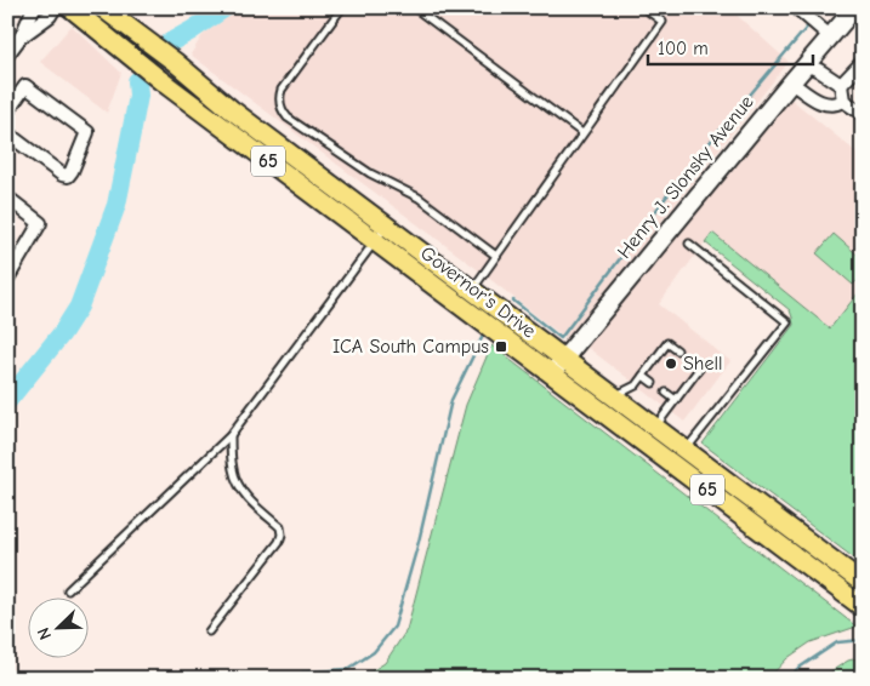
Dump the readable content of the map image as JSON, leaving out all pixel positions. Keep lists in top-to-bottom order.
{
  "streets": {
    "main road": ["65", "Governor's Drive"],
    "street": ["Henry J. Slonsky Avenue"]
  },
  "crossings": [
    ["Henry J. Slonsky Avenue", "Governor's Drive"]
  ],
  "places": {
    "transit": ["ICA South Campus"],
    "other": ["Shell"]
  },
  "scale_bar": "100 m",
  "north": "bottom left"
}
